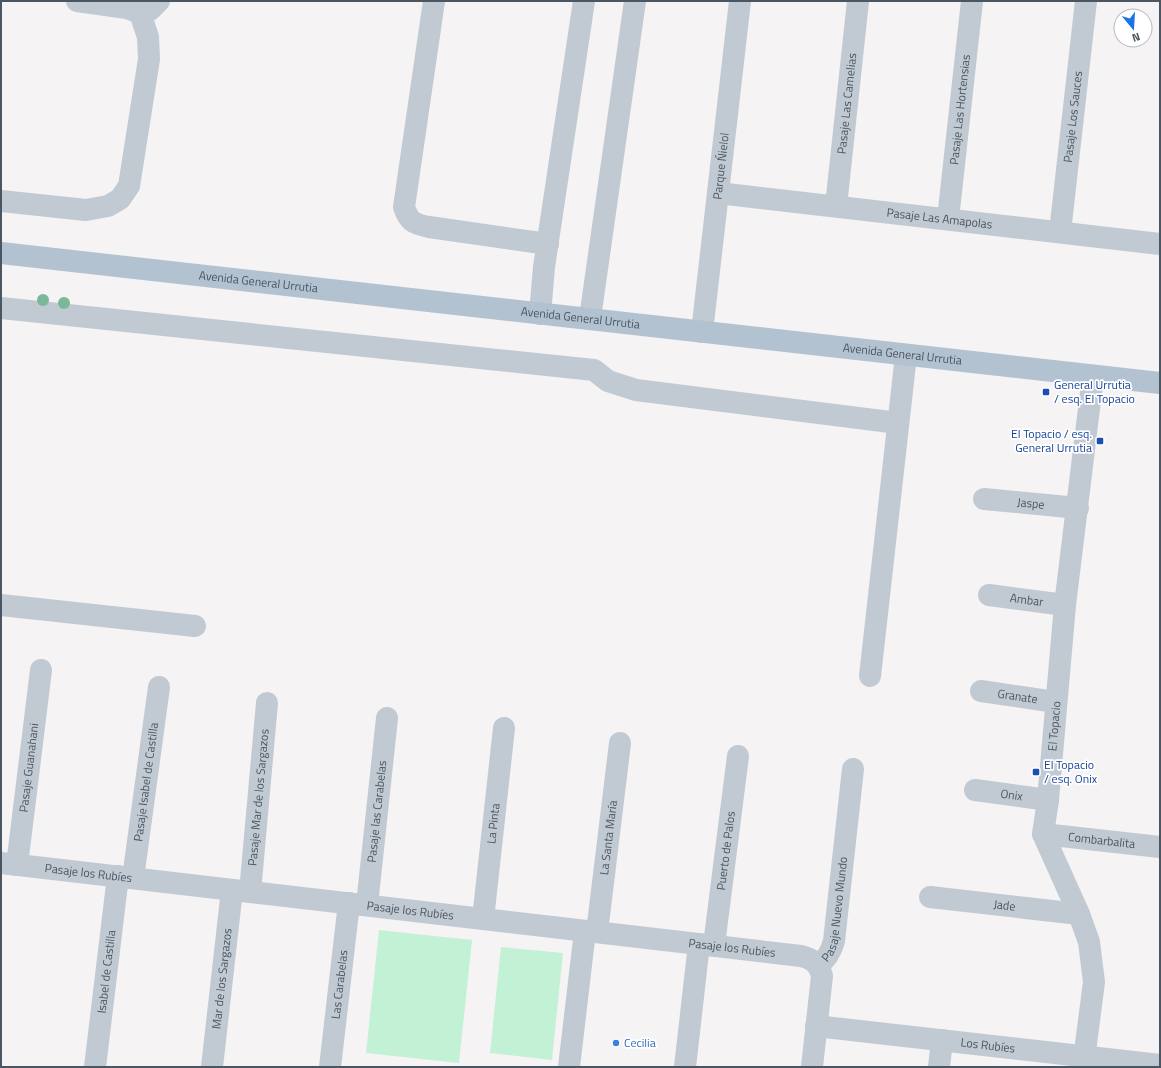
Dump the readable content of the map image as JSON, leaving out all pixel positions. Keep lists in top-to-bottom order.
{
  "streets": {
    "main road": ["Avenida General Urrutia"],
    "street": [
      "Pasaje Las Camelias",
      "Pasaje Las Hortensias",
      "Pasaje Los Sauces",
      "Parque Ńielol",
      "Pasaje Las Amapolas",
      "Jaspe",
      "Ambar",
      "Granate",
      "El Topacio",
      "Pasaje Guanahani",
      "Pasaje Isabel de Castilla",
      "Onix",
      "Pasaje Mar de los Sargazos",
      "Pasaje las Carabelas",
      "La Pinta",
      "La Santa María",
      "Combarbalita",
      "Puerto de Palos",
      "Pasaje los Rubíes",
      "Jade",
      "Pasaje Nuevo Mundo",
      "Isabel de Castilla",
      "Mar de los Sargazos",
      "Las Carabelas",
      "Los Rubíes"
    ]
  },
  "crossings": [
    ["Pasaje Las Camelias", "Pasaje Las Amapolas"],
    ["Pasaje Las Hortensias", "Pasaje Las Amapolas"],
    ["Pasaje Los Sauces", "Pasaje Las Amapolas"],
    ["Parque Ńielol", "Pasaje Las Amapolas"],
    ["Parque Ńielol", "Avenida General Urrutia"],
    ["Avenida General Urrutia", "El Topacio"],
    ["Jaspe", "El Topacio"],
    ["Ambar", "El Topacio"],
    ["Granate", "El Topacio"],
    ["El Topacio", "Onix"],
    ["El Topacio", "Combarbalita"],
    ["Pasaje Guanahani", "Pasaje los Rubíes"],
    ["Pasaje Isabel de Castilla", "Pasaje los Rubíes"],
    ["Pasaje Isabel de Castilla", "Isabel de Castilla"],
    ["Pasaje Mar de los Sargazos", "Pasaje los Rubíes"],
    ["Pasaje Mar de los Sargazos", "Mar de los Sargazos"],
    ["Pasaje las Carabelas", "Pasaje los Rubíes"],
    ["Pasaje las Carabelas", "Las Carabelas"],
    ["La Pinta", "Pasaje los Rubíes"],
    ["La Santa María", "Pasaje los Rubíes"],
    ["Puerto de Palos", "Pasaje los Rubíes"],
    ["Pasaje los Rubíes", "Pasaje Nuevo Mundo"],
    ["Pasaje los Rubíes", "Isabel de Castilla"],
    ["Pasaje los Rubíes", "Mar de los Sargazos"],
    ["Pasaje los Rubíes", "Las Carabelas"],
    ["Pasaje Nuevo Mundo", "Los Rubíes"]
  ],
  "places": {
    "transit": ["General Urrutia / esq. El Topacio", "El Topacio / esq. General Urrutia", "El Topacio / esq. Onix"],
    "other": ["Cecilia"]
  },
  "north": "bottom"
}
